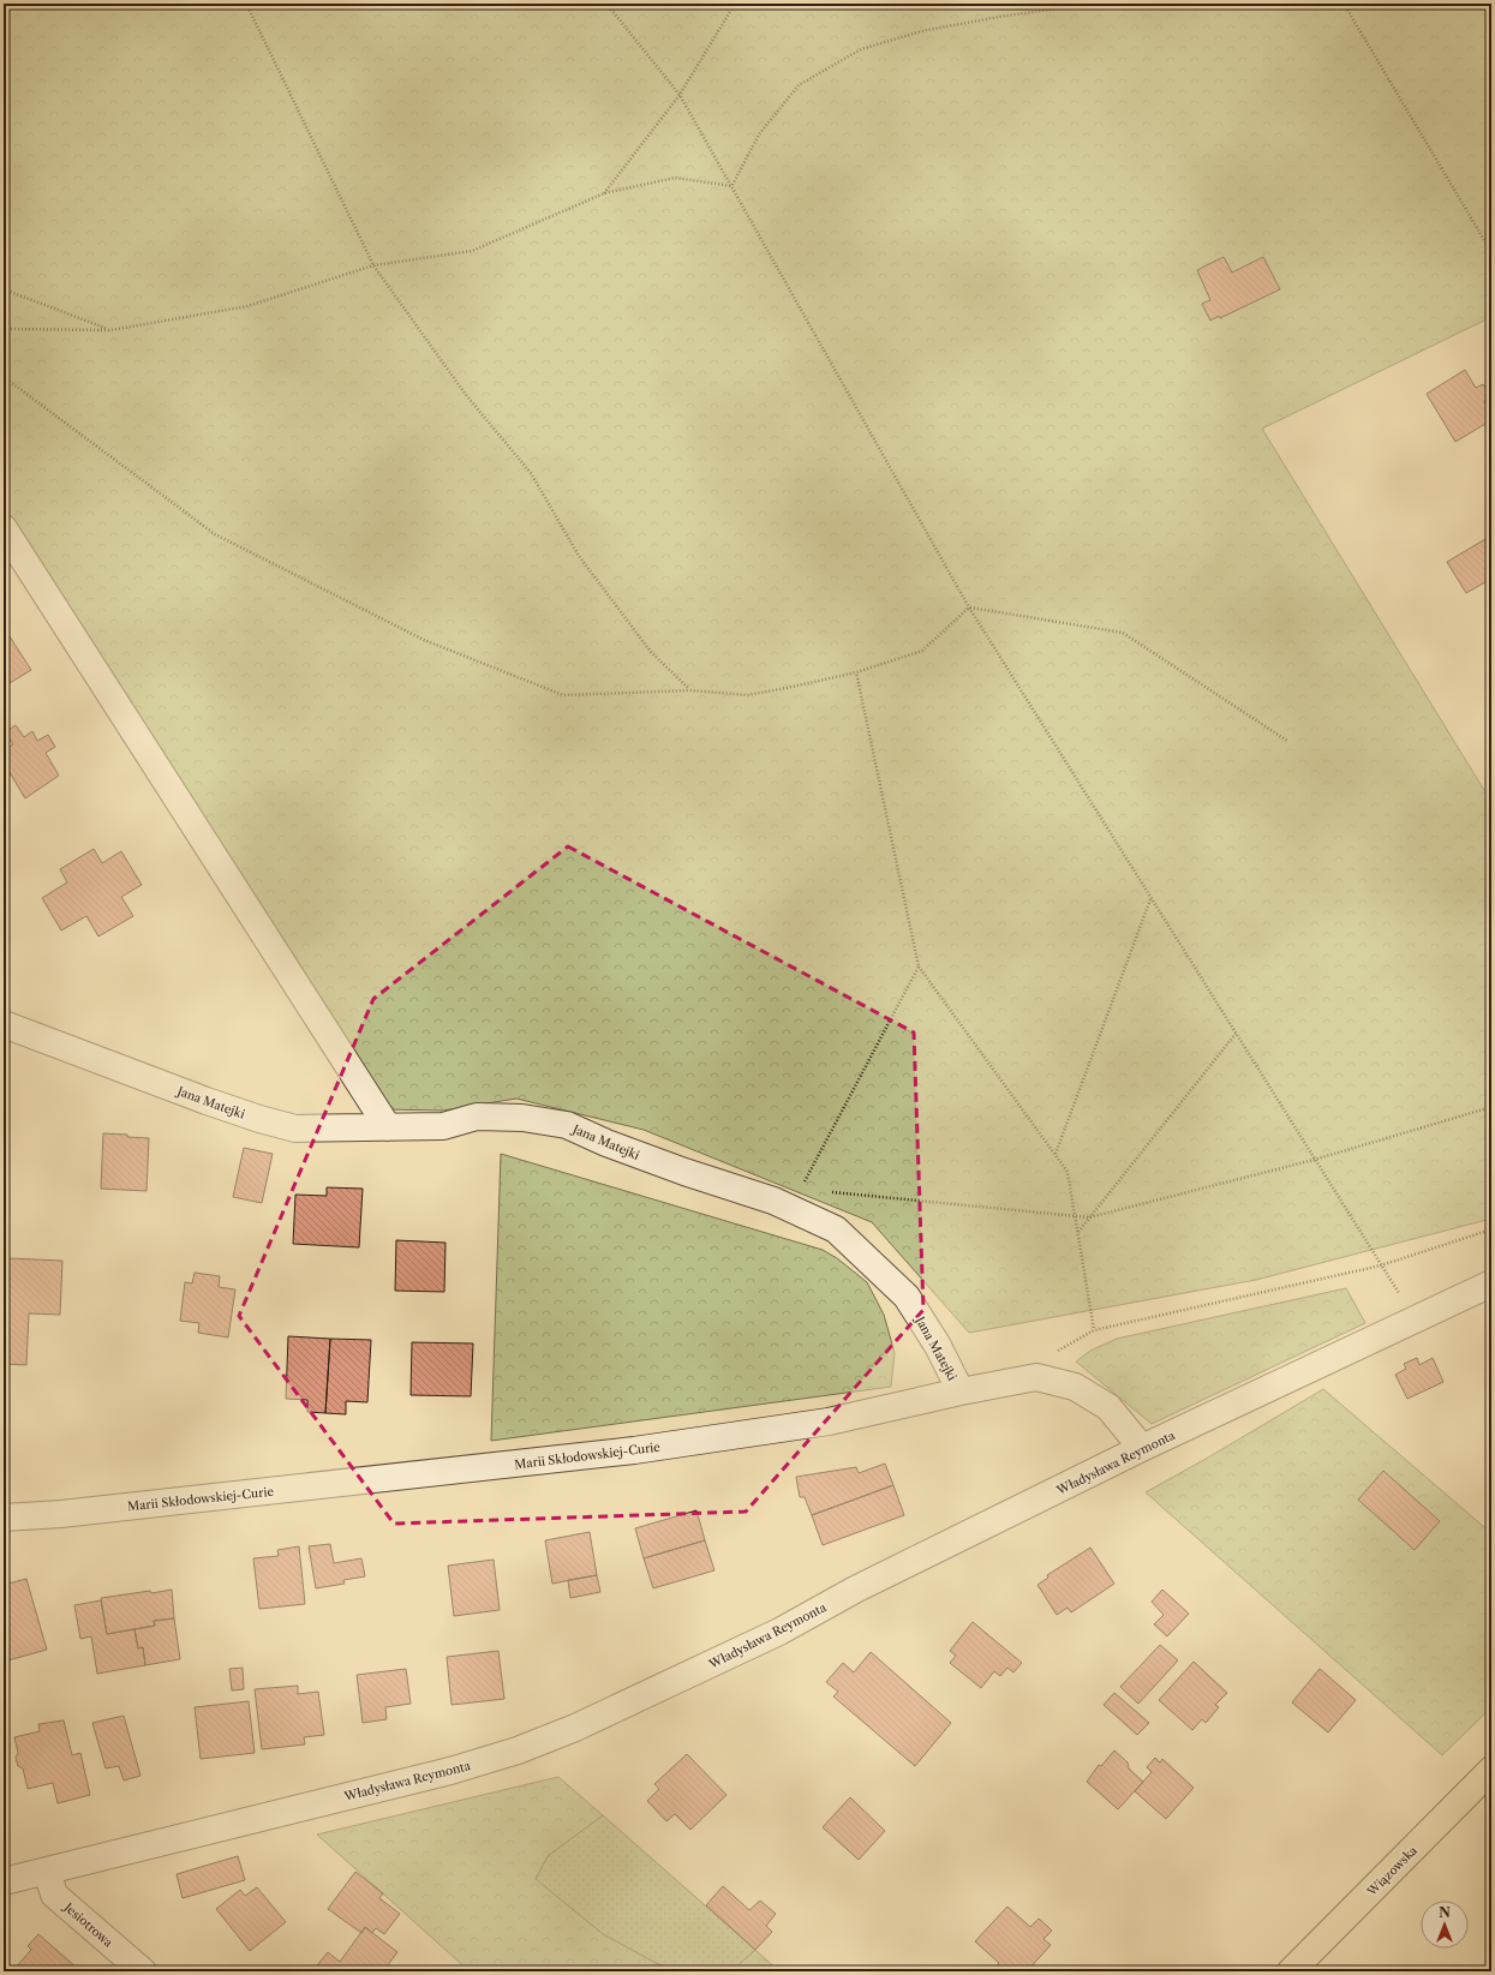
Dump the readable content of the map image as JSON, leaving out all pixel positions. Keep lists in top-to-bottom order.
{
  "streets": {
    "main road": ["Wiązowska"],
    "street": [
      "Jana Matejki",
      "Marii Skłodowskiej-Curie",
      "Władysława Reymonta",
      "Jesiotrowa"
    ]
  },
  "crossings": [
    ["Jana Matejki", "Marii Skłodowskiej-Curie"],
    ["Marii Skłodowskiej-Curie", "Władysława Reymonta"],
    ["Władysława Reymonta", "Jesiotrowa"]
  ],
  "north": "top"
}
